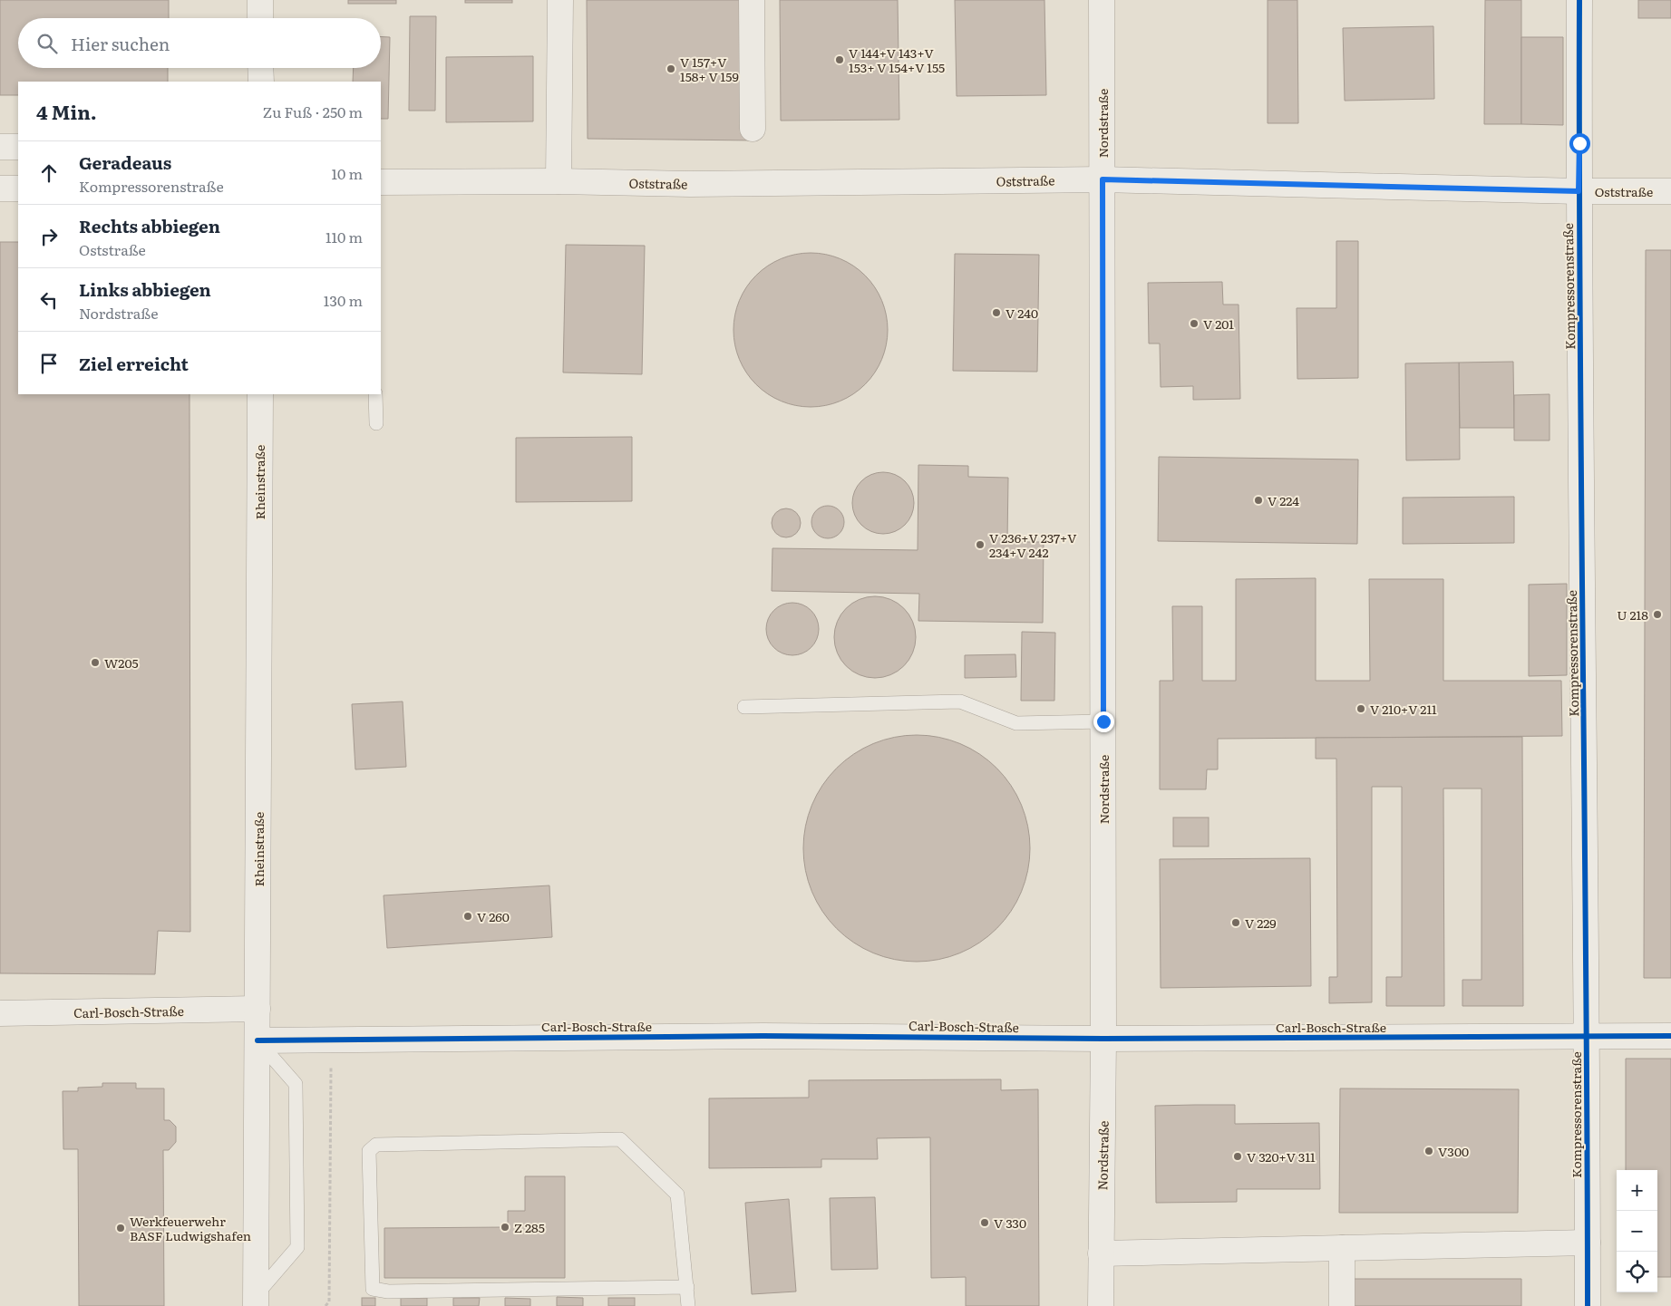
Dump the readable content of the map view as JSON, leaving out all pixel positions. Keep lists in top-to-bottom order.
{
  "streets": {
    "street": [
      "Nordstraße",
      "Oststraße",
      "Kompressorenstraße",
      "Rheinstraße",
      "Carl-Bosch-Straße"
    ]
  },
  "crossings": [
    ["Nordstraße", "Oststraße"],
    ["Nordstraße", "Carl-Bosch-Straße"],
    ["Oststraße", "Kompressorenstraße"],
    ["Kompressorenstraße", "Carl-Bosch-Straße"],
    ["Rheinstraße", "Carl-Bosch-Straße"]
  ],
  "places": [
    "V 144+V 143+V 153+ V 154+V 155",
    "V 157+V 158+ V 159",
    "V 240",
    "V 201",
    "V 224",
    "V 236+V 237+V 234+V 242",
    "U 218",
    "W205",
    "V 210+V 211",
    "V 260",
    "V 229",
    "V300",
    "V 320+V 311",
    "V 330",
    "Z 285",
    "Werkfeuerwehr BASF Ludwigshafen"
  ],
  "page": {
    "search": "Hier suchen",
    "heading": ["4 Min.", "Zu Fuß · 250 m"],
    "list": [
      ["Geradeaus", "Kompressorenstraße", "10 m"],
      ["Rechts abbiegen", "Oststraße", "110 m"],
      ["Links abbiegen", "Nordstraße", "130 m"],
      "Ziel erreicht"
    ],
    "map_buttons": ["+", "−"]
  }
}
